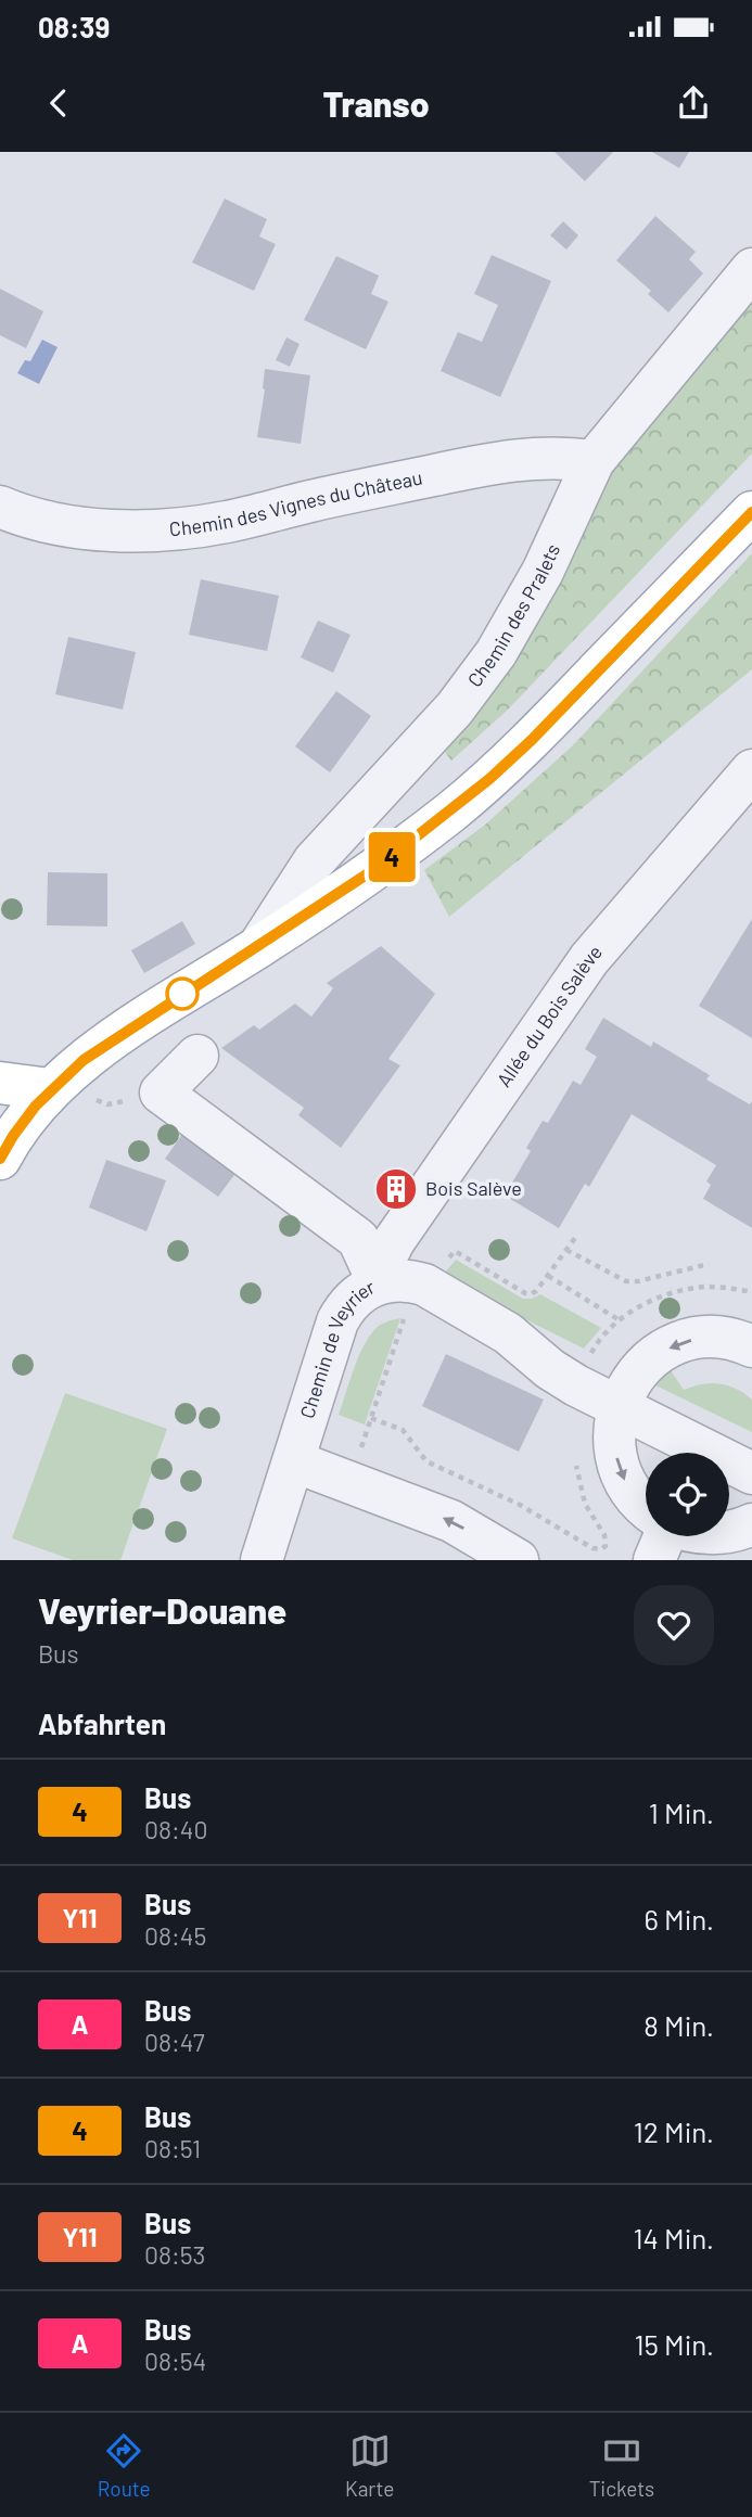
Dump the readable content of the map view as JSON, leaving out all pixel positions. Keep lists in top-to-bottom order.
{
  "streets": {
    "street": [
      "Chemin des Vignes du Château",
      "Chemin des Pralets",
      "Allée du Bois Salève",
      "Chemin de Veyrier"
    ]
  },
  "crossings": [
    ["Chemin des Vignes du Château", "Chemin des Pralets"],
    ["Allée du Bois Salève", "Chemin de Veyrier"]
  ],
  "places": {
    "building": ["Bois Salève"]
  },
  "lines": ["bus line 4"],
  "page": {
    "status": "08:39",
    "header": "Transo",
    "on_map": "4",
    "heading": [
      ["Veyrier-Douane", "Bus"],
      "Abfahrten"
    ],
    "list": [
      {
        "mark": "4",
        "name": "Bus",
        "note": "08:40",
        "value": "1 Min."
      },
      {
        "mark": "Y11",
        "name": "Bus",
        "note": "08:45",
        "value": "6 Min."
      },
      {
        "mark": "A",
        "name": "Bus",
        "note": "08:47",
        "value": "8 Min."
      },
      {
        "mark": "4",
        "name": "Bus",
        "note": "08:51",
        "value": "12 Min."
      },
      {
        "mark": "Y11",
        "name": "Bus",
        "note": "08:53",
        "value": "14 Min."
      },
      {
        "mark": "A",
        "name": "Bus",
        "note": "08:54",
        "value": "15 Min."
      }
    ],
    "tabs": ["Route", "Karte", "Tickets"]
  }
}
